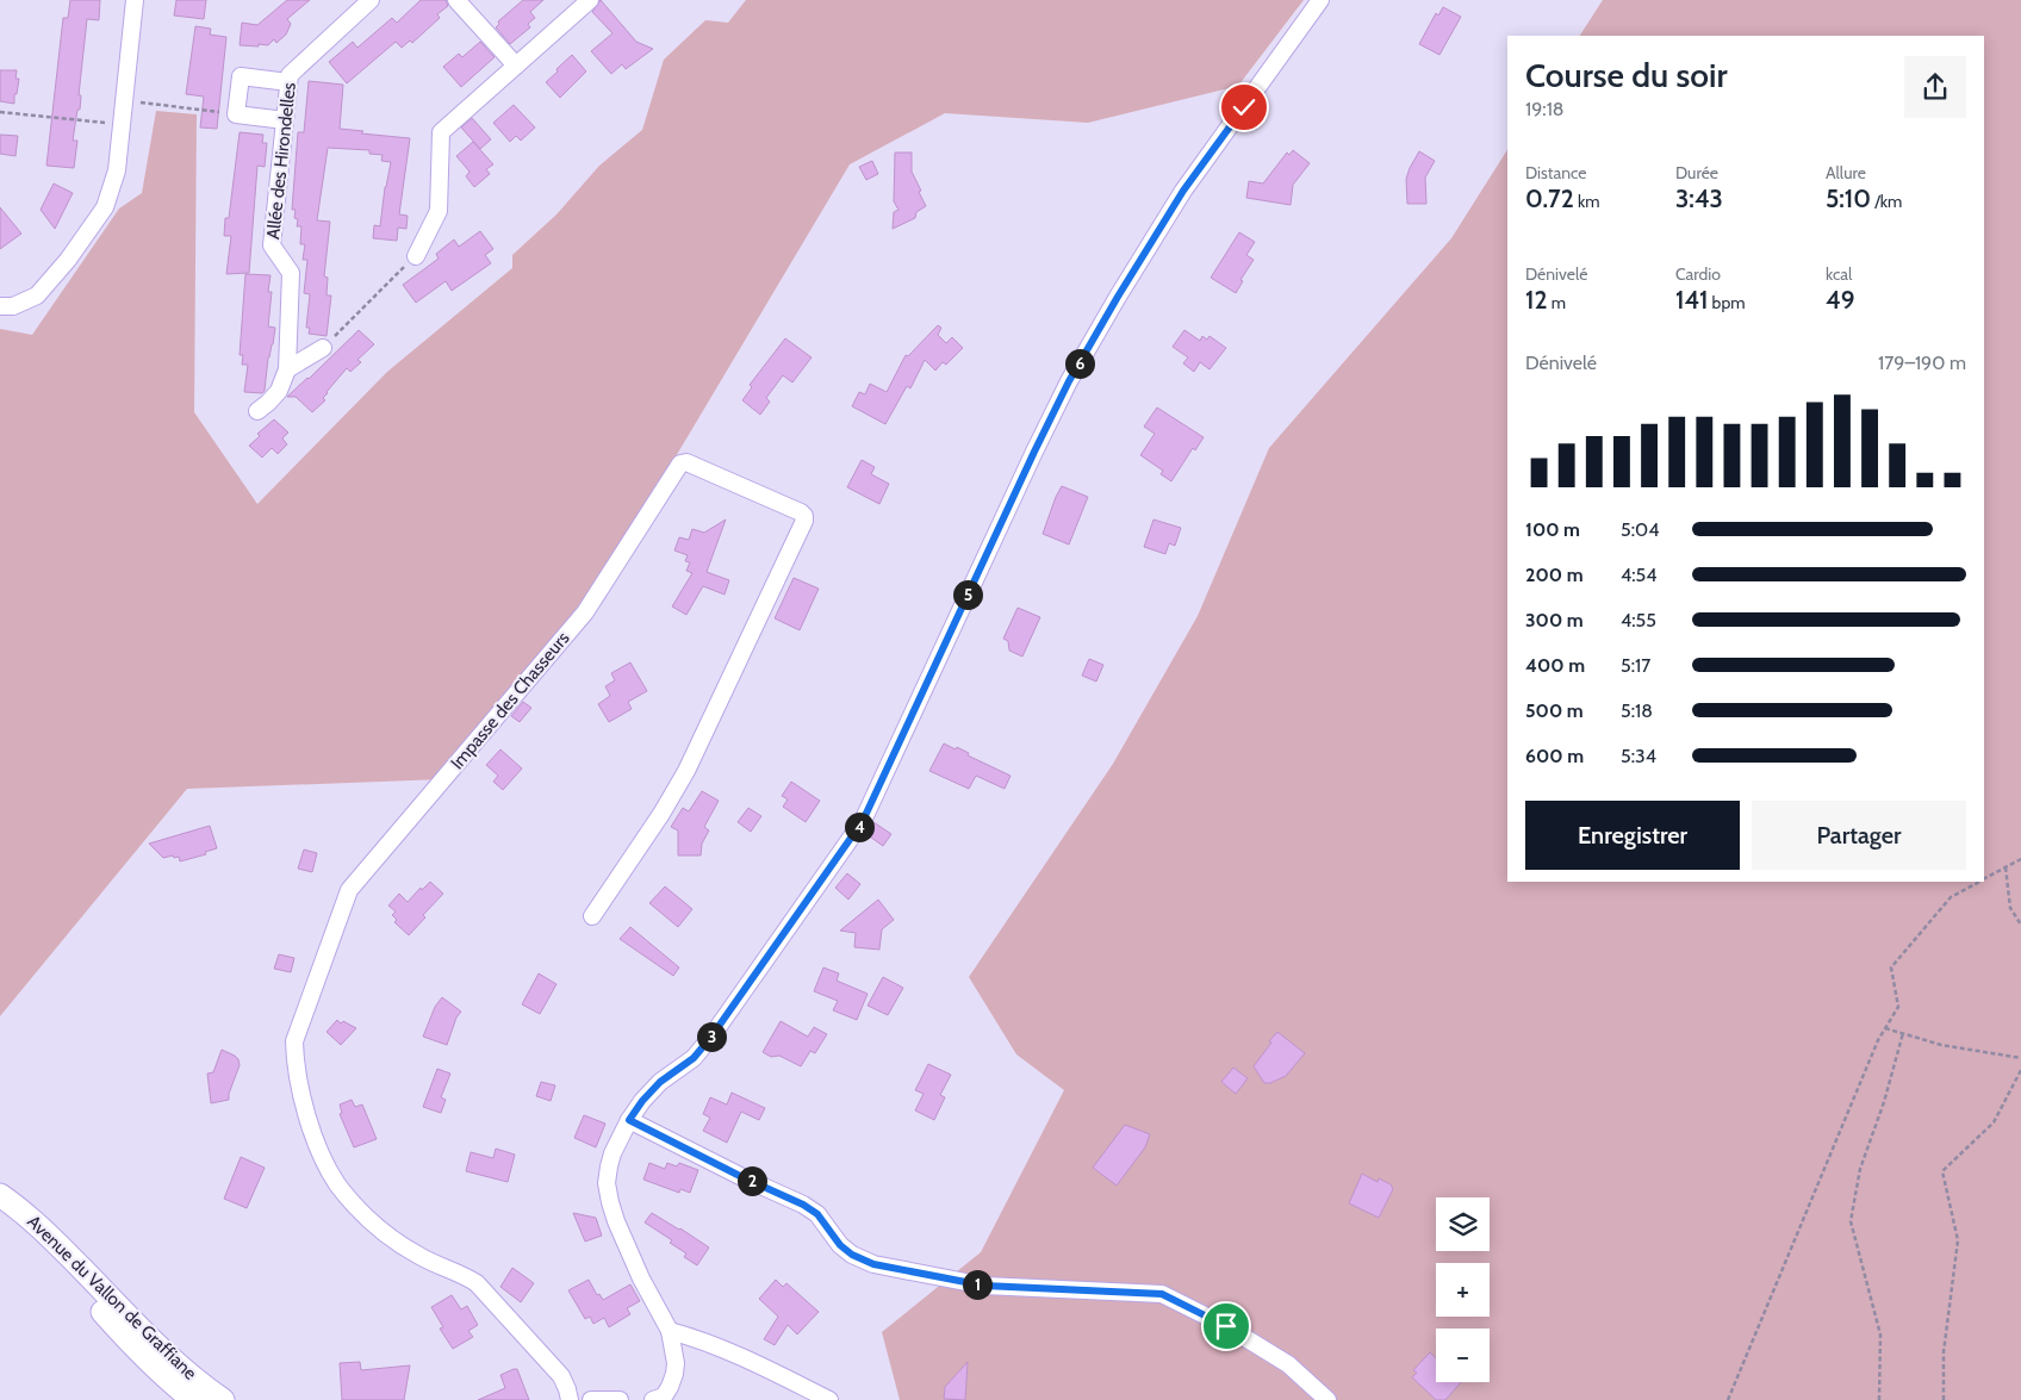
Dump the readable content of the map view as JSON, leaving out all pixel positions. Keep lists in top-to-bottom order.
{
  "streets": {
    "street": ["Allée des Hirondelles", "Impasse des Chasseurs", "Avenue du Vallon de Graffiane"]
  },
  "page": {
    "heading": ["Course du soir", "19:18"],
    "stats": [
      ["Distance", "0.72 km"],
      ["Durée", "3:43"],
      ["Allure", "5:10 /km"],
      ["Dénivelé", "12 m"],
      ["Cardio", "141 bpm"],
      ["kcal", "49"]
    ],
    "chart": ["Dénivelé", "179–190 m"],
    "pins": [
      "6",
      "5",
      "4",
      "3",
      "2",
      "1"
    ],
    "list": [
      {
        "name": "100 m",
        "note": "5:04"
      },
      {
        "name": "200 m",
        "note": "4:54"
      },
      {
        "name": "300 m",
        "note": "4:55"
      },
      {
        "name": "400 m",
        "note": "5:17"
      },
      {
        "name": "500 m",
        "note": "5:18"
      },
      {
        "name": "600 m",
        "note": "5:34"
      }
    ],
    "buttons": ["Enregistrer", "Partager"],
    "map_buttons": ["+", "−"]
  }
}
